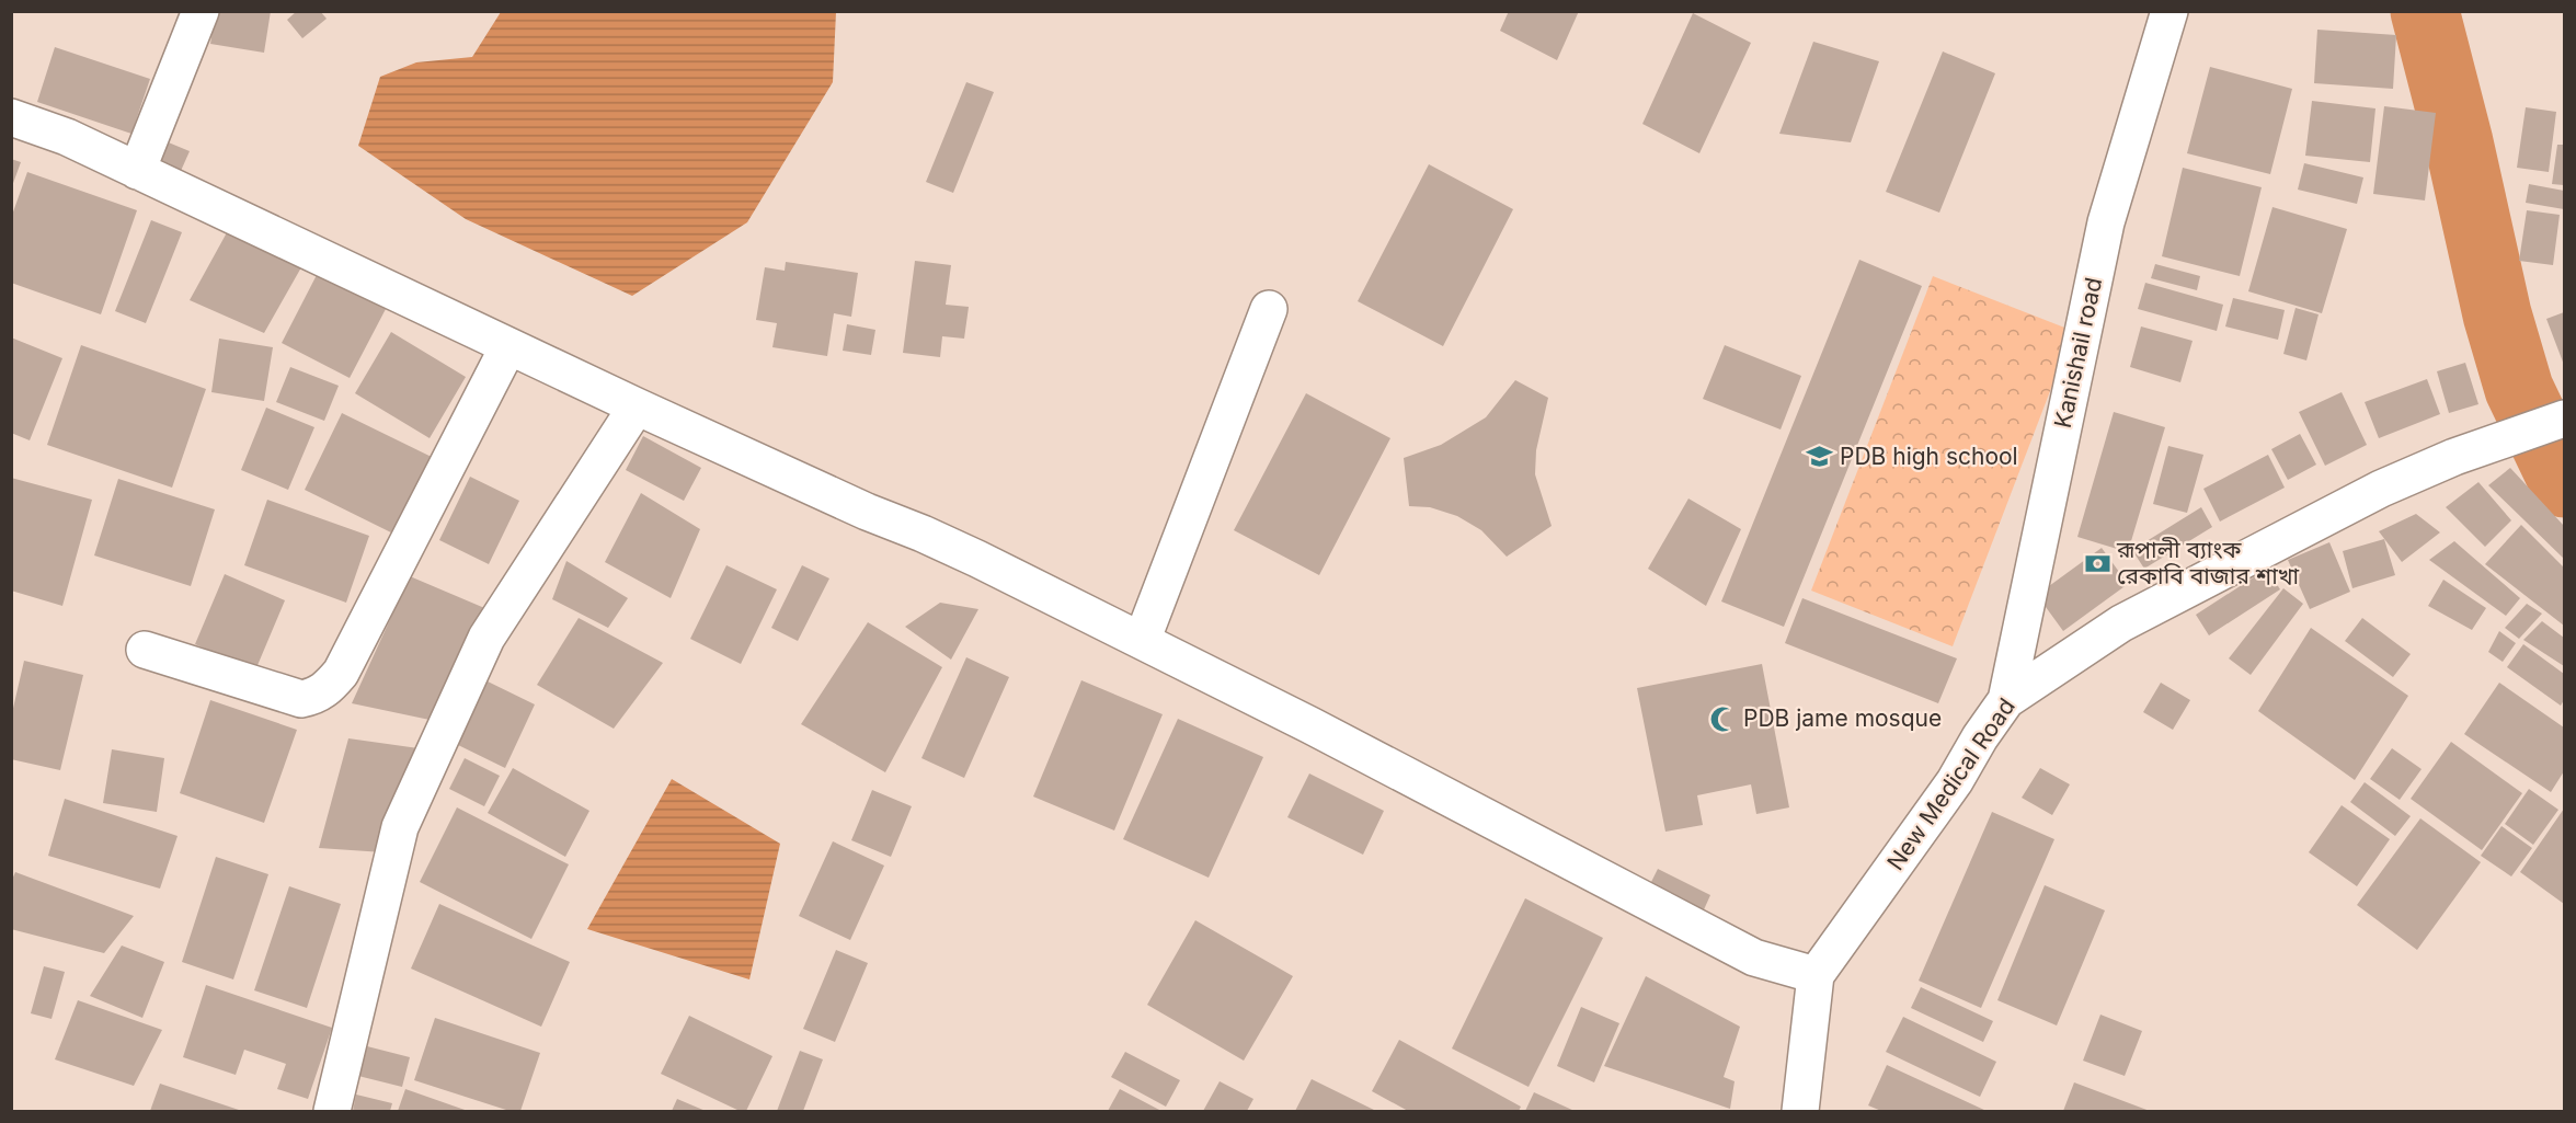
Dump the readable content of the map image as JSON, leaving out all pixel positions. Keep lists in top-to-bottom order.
{
  "streets": {
    "street": ["Kanishail road", "New Medical Road"]
  },
  "crossings": [
    ["Kanishail road", "New Medical Road"]
  ],
  "places": {
    "school or university": ["PDB high school"],
    "bank": ["রূপালী ব্যাংক রেকাবি বাজার শাখা"],
    "mosque": ["PDB jame mosque"]
  }
}
